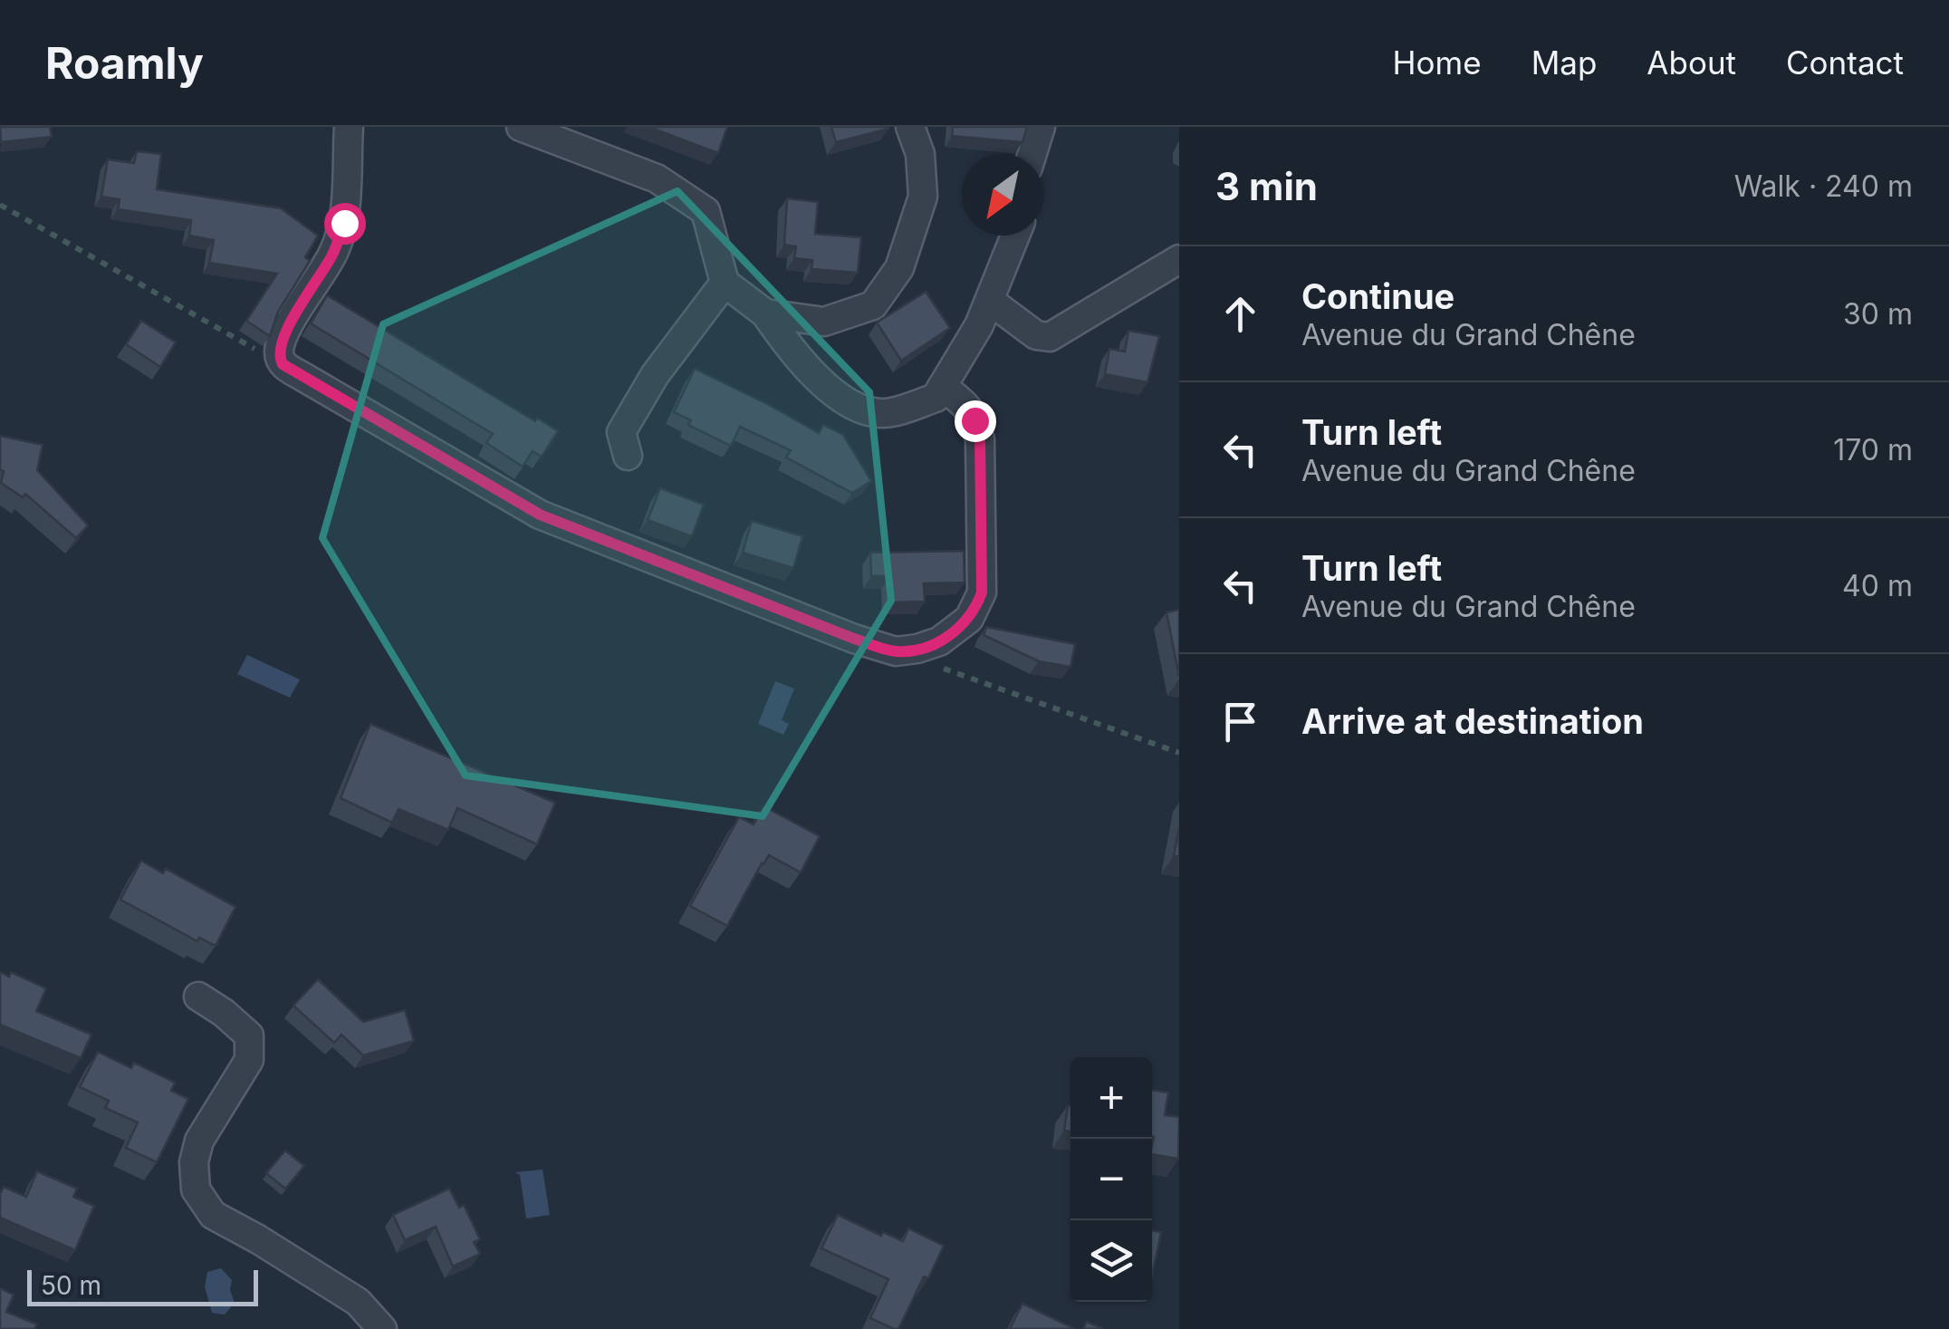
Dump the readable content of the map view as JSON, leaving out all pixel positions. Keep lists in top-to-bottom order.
{
  "scale_bar": "50 m",
  "north": "bottom left",
  "page": {
    "header": "Roamly",
    "nav": [
      "Home",
      "Map",
      "About",
      "Contact"
    ],
    "heading": ["3 min", "Walk · 240 m"],
    "list": [
      ["Continue", "Avenue du Grand Chêne", "30 m"],
      ["Turn left", "Avenue du Grand Chêne", "170 m"],
      ["Turn left", "Avenue du Grand Chêne", "40 m"],
      "Arrive at destination"
    ],
    "map_buttons": ["+", "−"],
    "scale": "50 m"
  }
}
